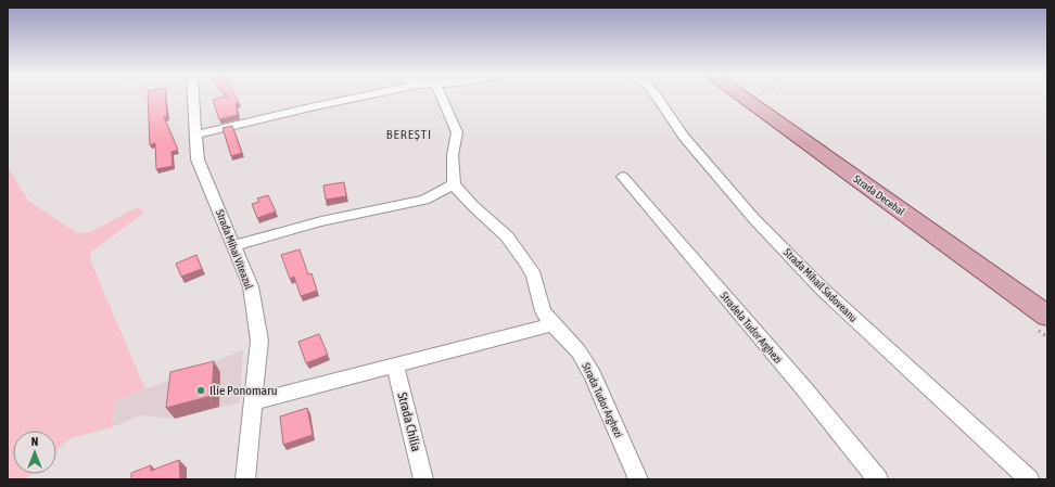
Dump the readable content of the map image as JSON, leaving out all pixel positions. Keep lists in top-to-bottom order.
{
  "streets": {
    "main road": ["Strada Decebal"],
    "street": [
      "Strada Mihai Viteazul",
      "Strada Mihail Sadoveanu",
      "Stradela Tudor Arghezi",
      "Strada Tudor Arghezi",
      "Strada Chilia"
    ]
  },
  "districts": ["BEREȘTI"],
  "places": ["Ilie Ponomaru"],
  "north": "top"
}
